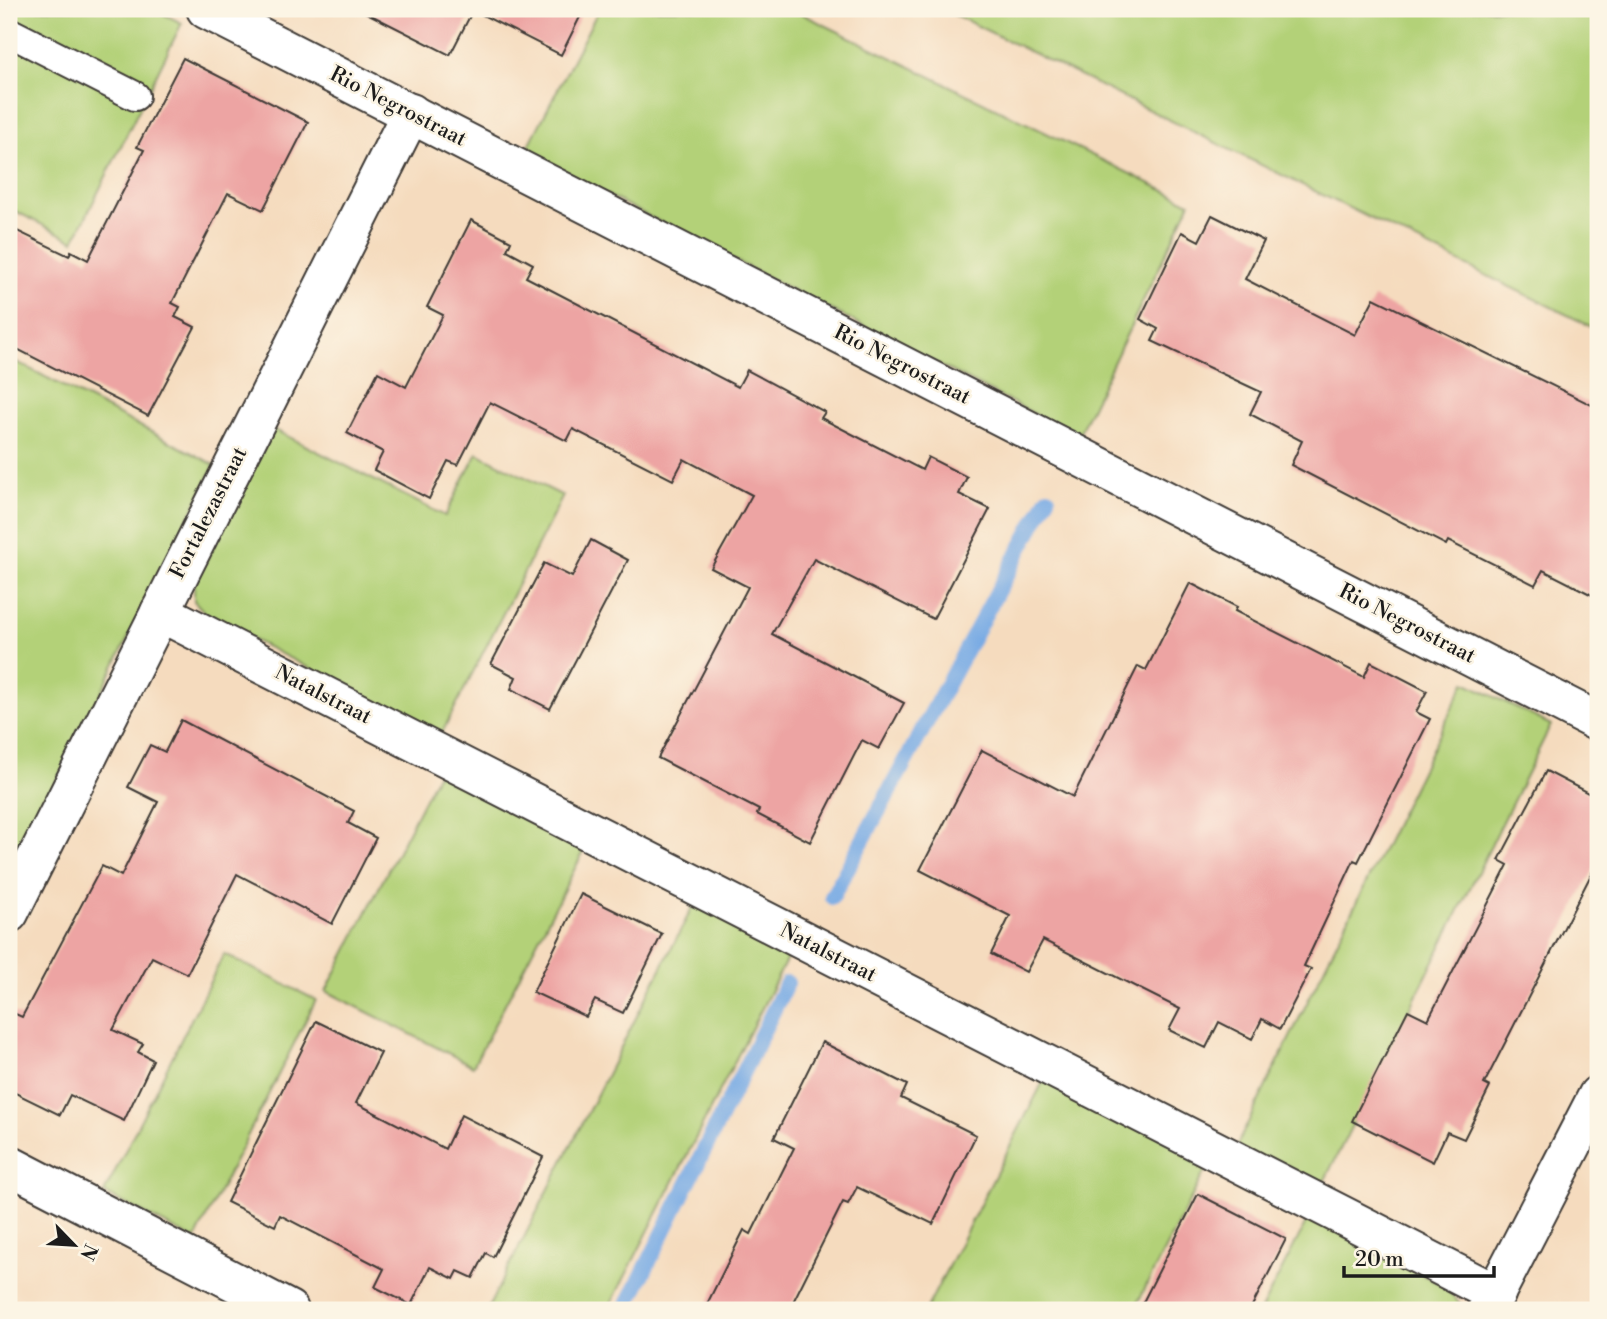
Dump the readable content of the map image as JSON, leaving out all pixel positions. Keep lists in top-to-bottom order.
{
  "streets": {
    "street": ["Rio Negrostraat", "Fortalezastraat", "Natalstraat"]
  },
  "crossings": [
    ["Rio Negrostraat", "Fortalezastraat"],
    ["Fortalezastraat", "Natalstraat"]
  ],
  "scale_bar": "20 m",
  "north": "bottom right"
}
